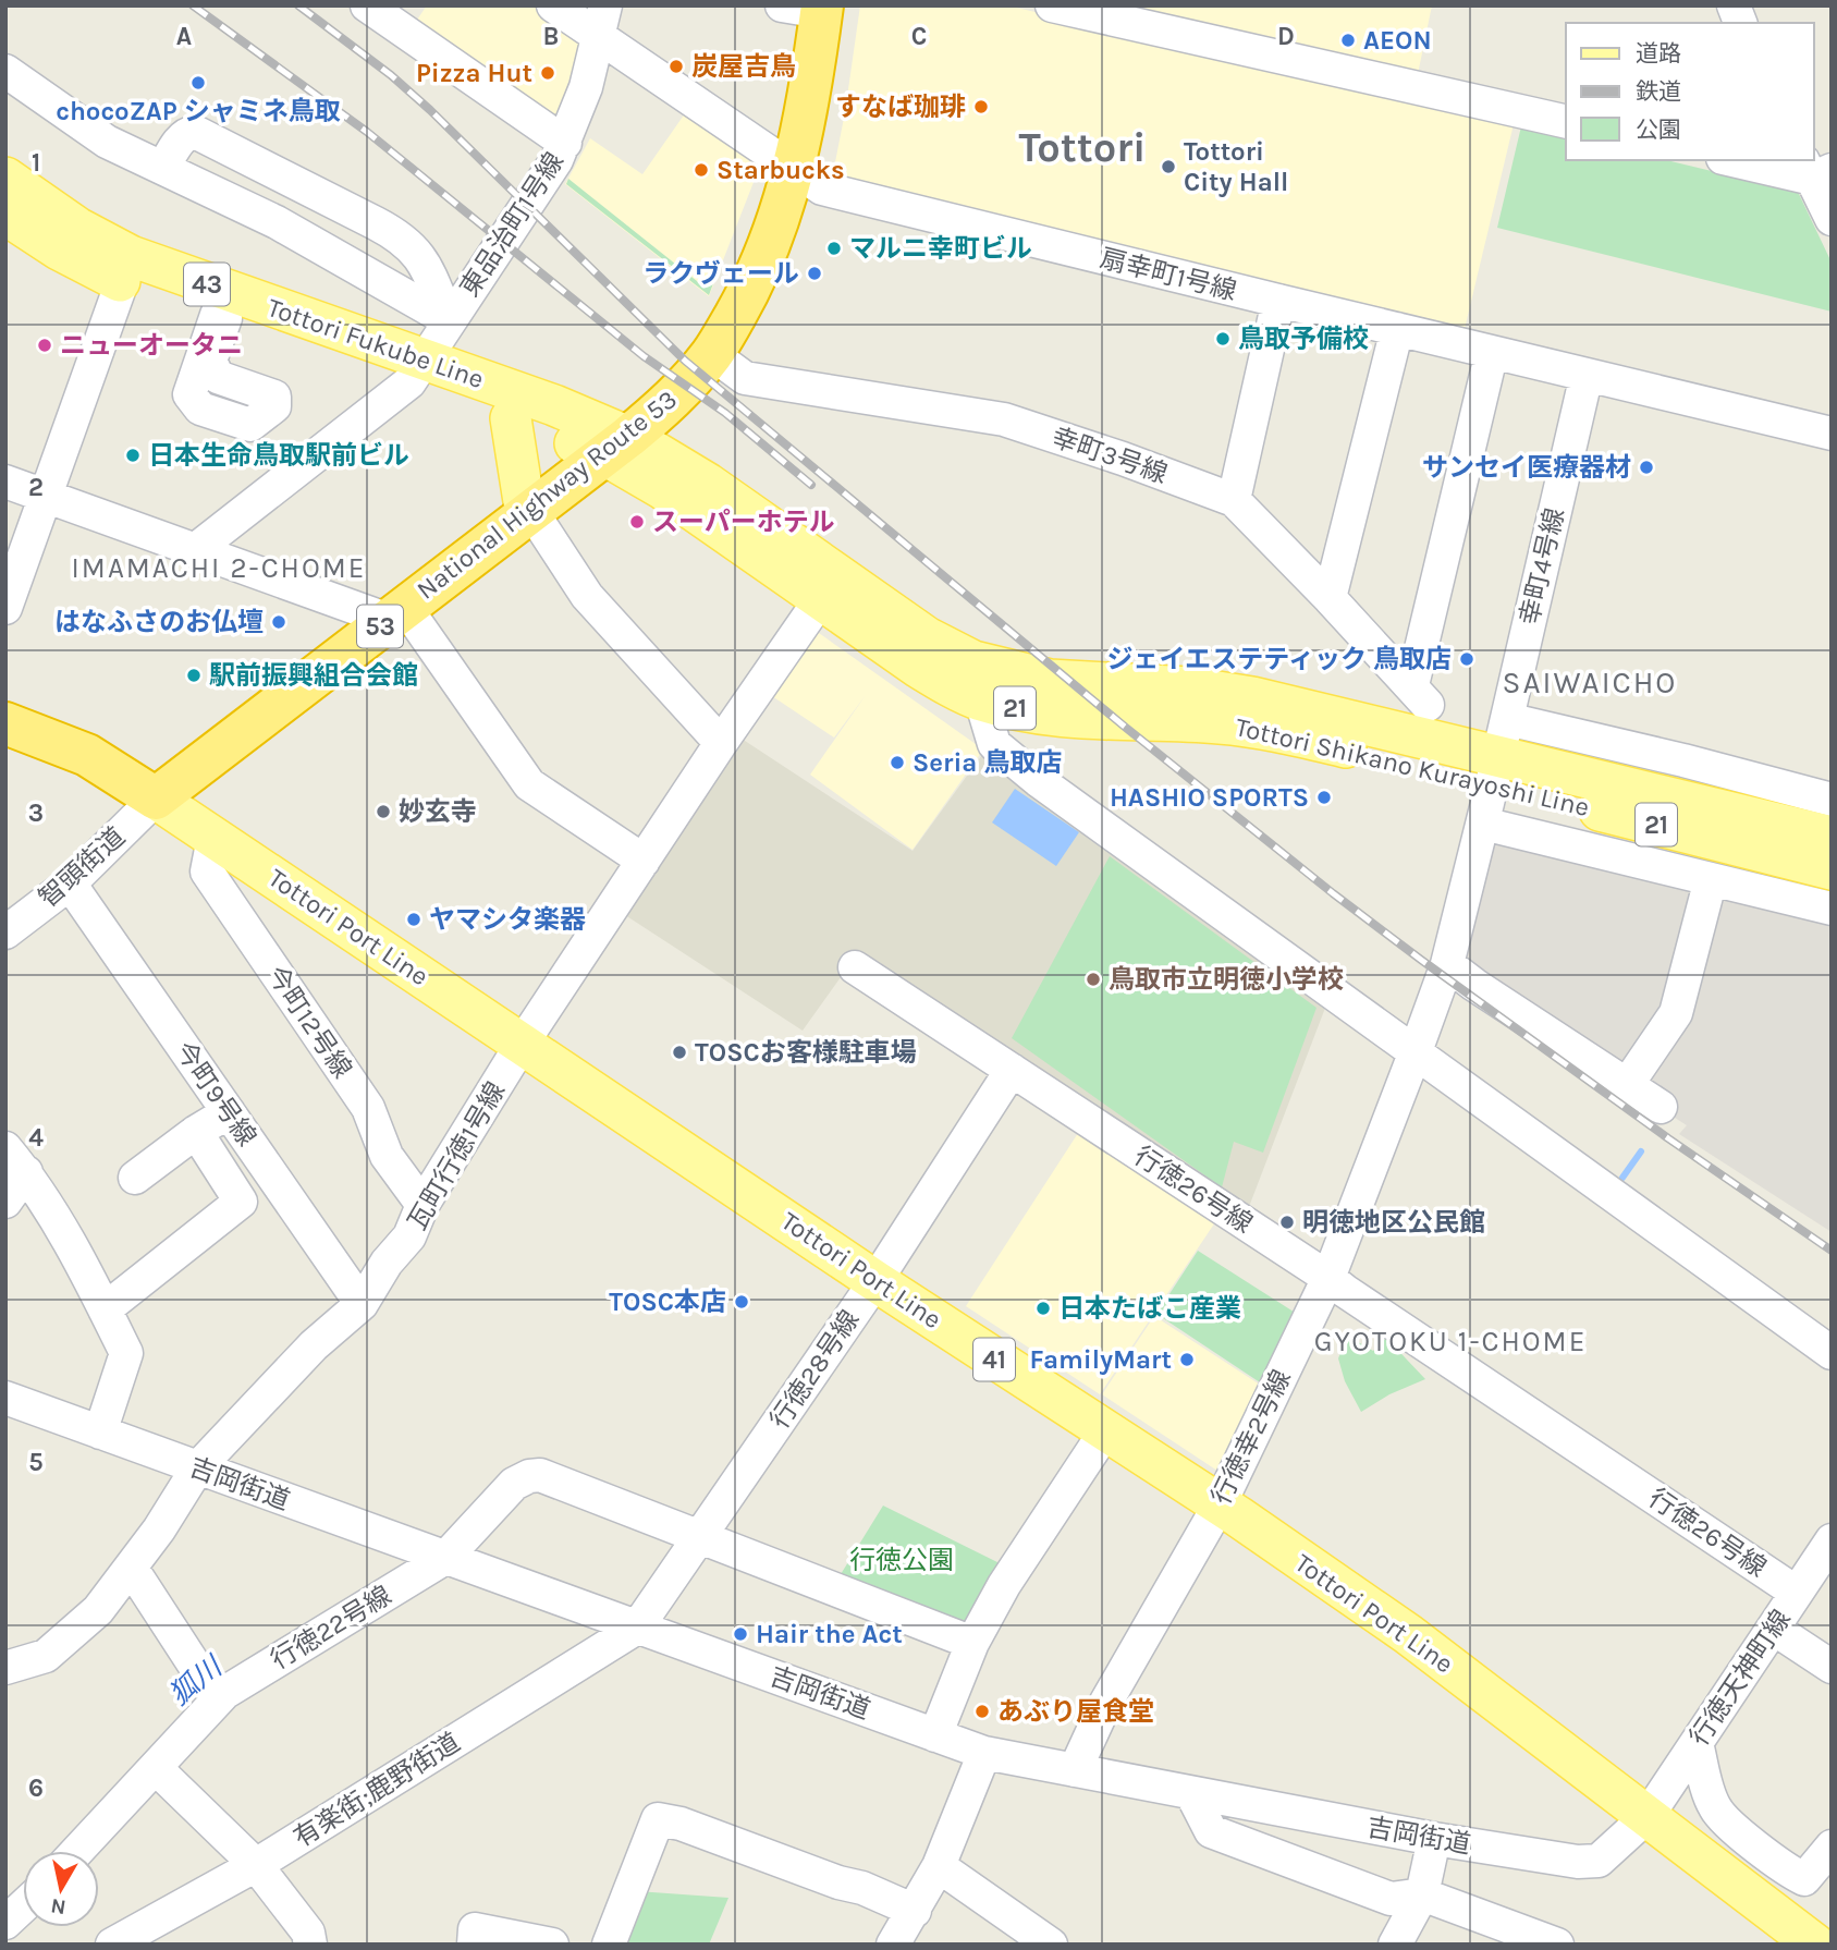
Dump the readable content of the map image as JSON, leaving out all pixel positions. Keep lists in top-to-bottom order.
{
  "streets": {
    "highway": ["National Highway Route 53", "53"],
    "main road": [
      "43",
      "Tottori Fukube Line",
      "21",
      "Tottori Shikano Kurayoshi Line",
      "Tottori Port Line",
      "41"
    ],
    "street": [
      "東品治町1号線",
      "扇幸町1号線",
      "幸町3号線",
      "幸町4号線",
      "智頭街道",
      "今町12号線",
      "今町9号線",
      "瓦町行徳1号線",
      "行徳26号線",
      "行徳28号線",
      "行徳幸2号線",
      "吉岡街道",
      "行徳22号線",
      "行徳天神町線",
      "有楽街;鹿野街道"
    ]
  },
  "crossings": [
    ["東品治町1号線", "扇幸町1号線"],
    ["東品治町1号線", "Tottori Fukube Line"],
    ["扇幸町1号線", "幸町3号線"],
    ["扇幸町1号線", "National Highway Route 53"],
    ["扇幸町1号線", "幸町4号線"],
    ["Tottori Fukube Line", "National Highway Route 53"],
    ["Tottori Fukube Line", "Tottori Shikano Kurayoshi Line"],
    ["幸町3号線", "National Highway Route 53"],
    ["National Highway Route 53", "Tottori Shikano Kurayoshi Line"],
    ["National Highway Route 53", "智頭街道"],
    ["National Highway Route 53", "Tottori Port Line"],
    ["幸町4号線", "Tottori Shikano Kurayoshi Line"],
    ["幸町4号線", "行徳幸2号線"],
    ["Tottori Shikano Kurayoshi Line", "瓦町行徳1号線"],
    ["Tottori Shikano Kurayoshi Line", "行徳幸2号線"],
    ["智頭街道", "Tottori Port Line"],
    ["智頭街道", "今町9号線"],
    ["Tottori Port Line", "今町12号線"],
    ["Tottori Port Line", "瓦町行徳1号線"],
    ["Tottori Port Line", "行徳28号線"],
    ["Tottori Port Line", "行徳幸2号線"],
    ["Tottori Port Line", "吉岡街道"],
    ["Tottori Port Line", "行徳天神町線"],
    ["今町12号線", "瓦町行徳1号線"],
    ["今町9号線", "瓦町行徳1号線"],
    ["瓦町行徳1号線", "吉岡街道"],
    ["行徳26号線", "行徳28号線"],
    ["行徳26号線", "行徳幸2号線"],
    ["行徳26号線", "行徳天神町線"],
    ["行徳28号線", "吉岡街道"],
    ["行徳28号線", "行徳22号線"],
    ["行徳28号線", "有楽街;鹿野街道"],
    ["行徳幸2号線", "吉岡街道"],
    ["吉岡街道", "行徳22号線"],
    ["吉岡街道", "行徳天神町線"],
    ["吉岡街道", "有楽街;鹿野街道"]
  ],
  "districts": [
    "Tottori",
    "IMAMACHI 2-CHOME",
    "SAIWAICHO",
    "GYOTOKU 1-CHOME"
  ],
  "water": ["狐川"],
  "parks": ["行徳公園"],
  "places": [
    "AEON",
    "炭屋吉鳥",
    "Pizza Hut",
    "chocoZAP シャミネ鳥取",
    "すなば珈琲",
    "Tottori City Hall",
    "Starbucks",
    "マルニ幸町ビル",
    "ラクヴェール",
    "鳥取予備校",
    "ニューオータニ",
    "日本生命鳥取駅前ビル",
    "サンセイ医療器材",
    "スーパーホテル",
    "はなふさのお仏壇",
    "ジェイエステティック 鳥取店",
    "駅前振興組合会館",
    "Seria 鳥取店",
    "HASHIO SPORTS",
    "妙玄寺",
    "ヤマシタ楽器",
    "鳥取市立明徳小学校",
    "TOSCお客様駐車場",
    "明徳地区公民館",
    "TOSC本店",
    "日本たばこ産業",
    "FamilyMart",
    "Hair the Act",
    "あぶり屋食堂"
  ],
  "legend": ["道路", "鉄道", "公園"],
  "north": "bottom",
  "grid": {
    "columns": [
      "A",
      "B",
      "C",
      "D"
    ],
    "rows": [
      "1",
      "2",
      "3",
      "4",
      "5",
      "6"
    ]
  }
}
